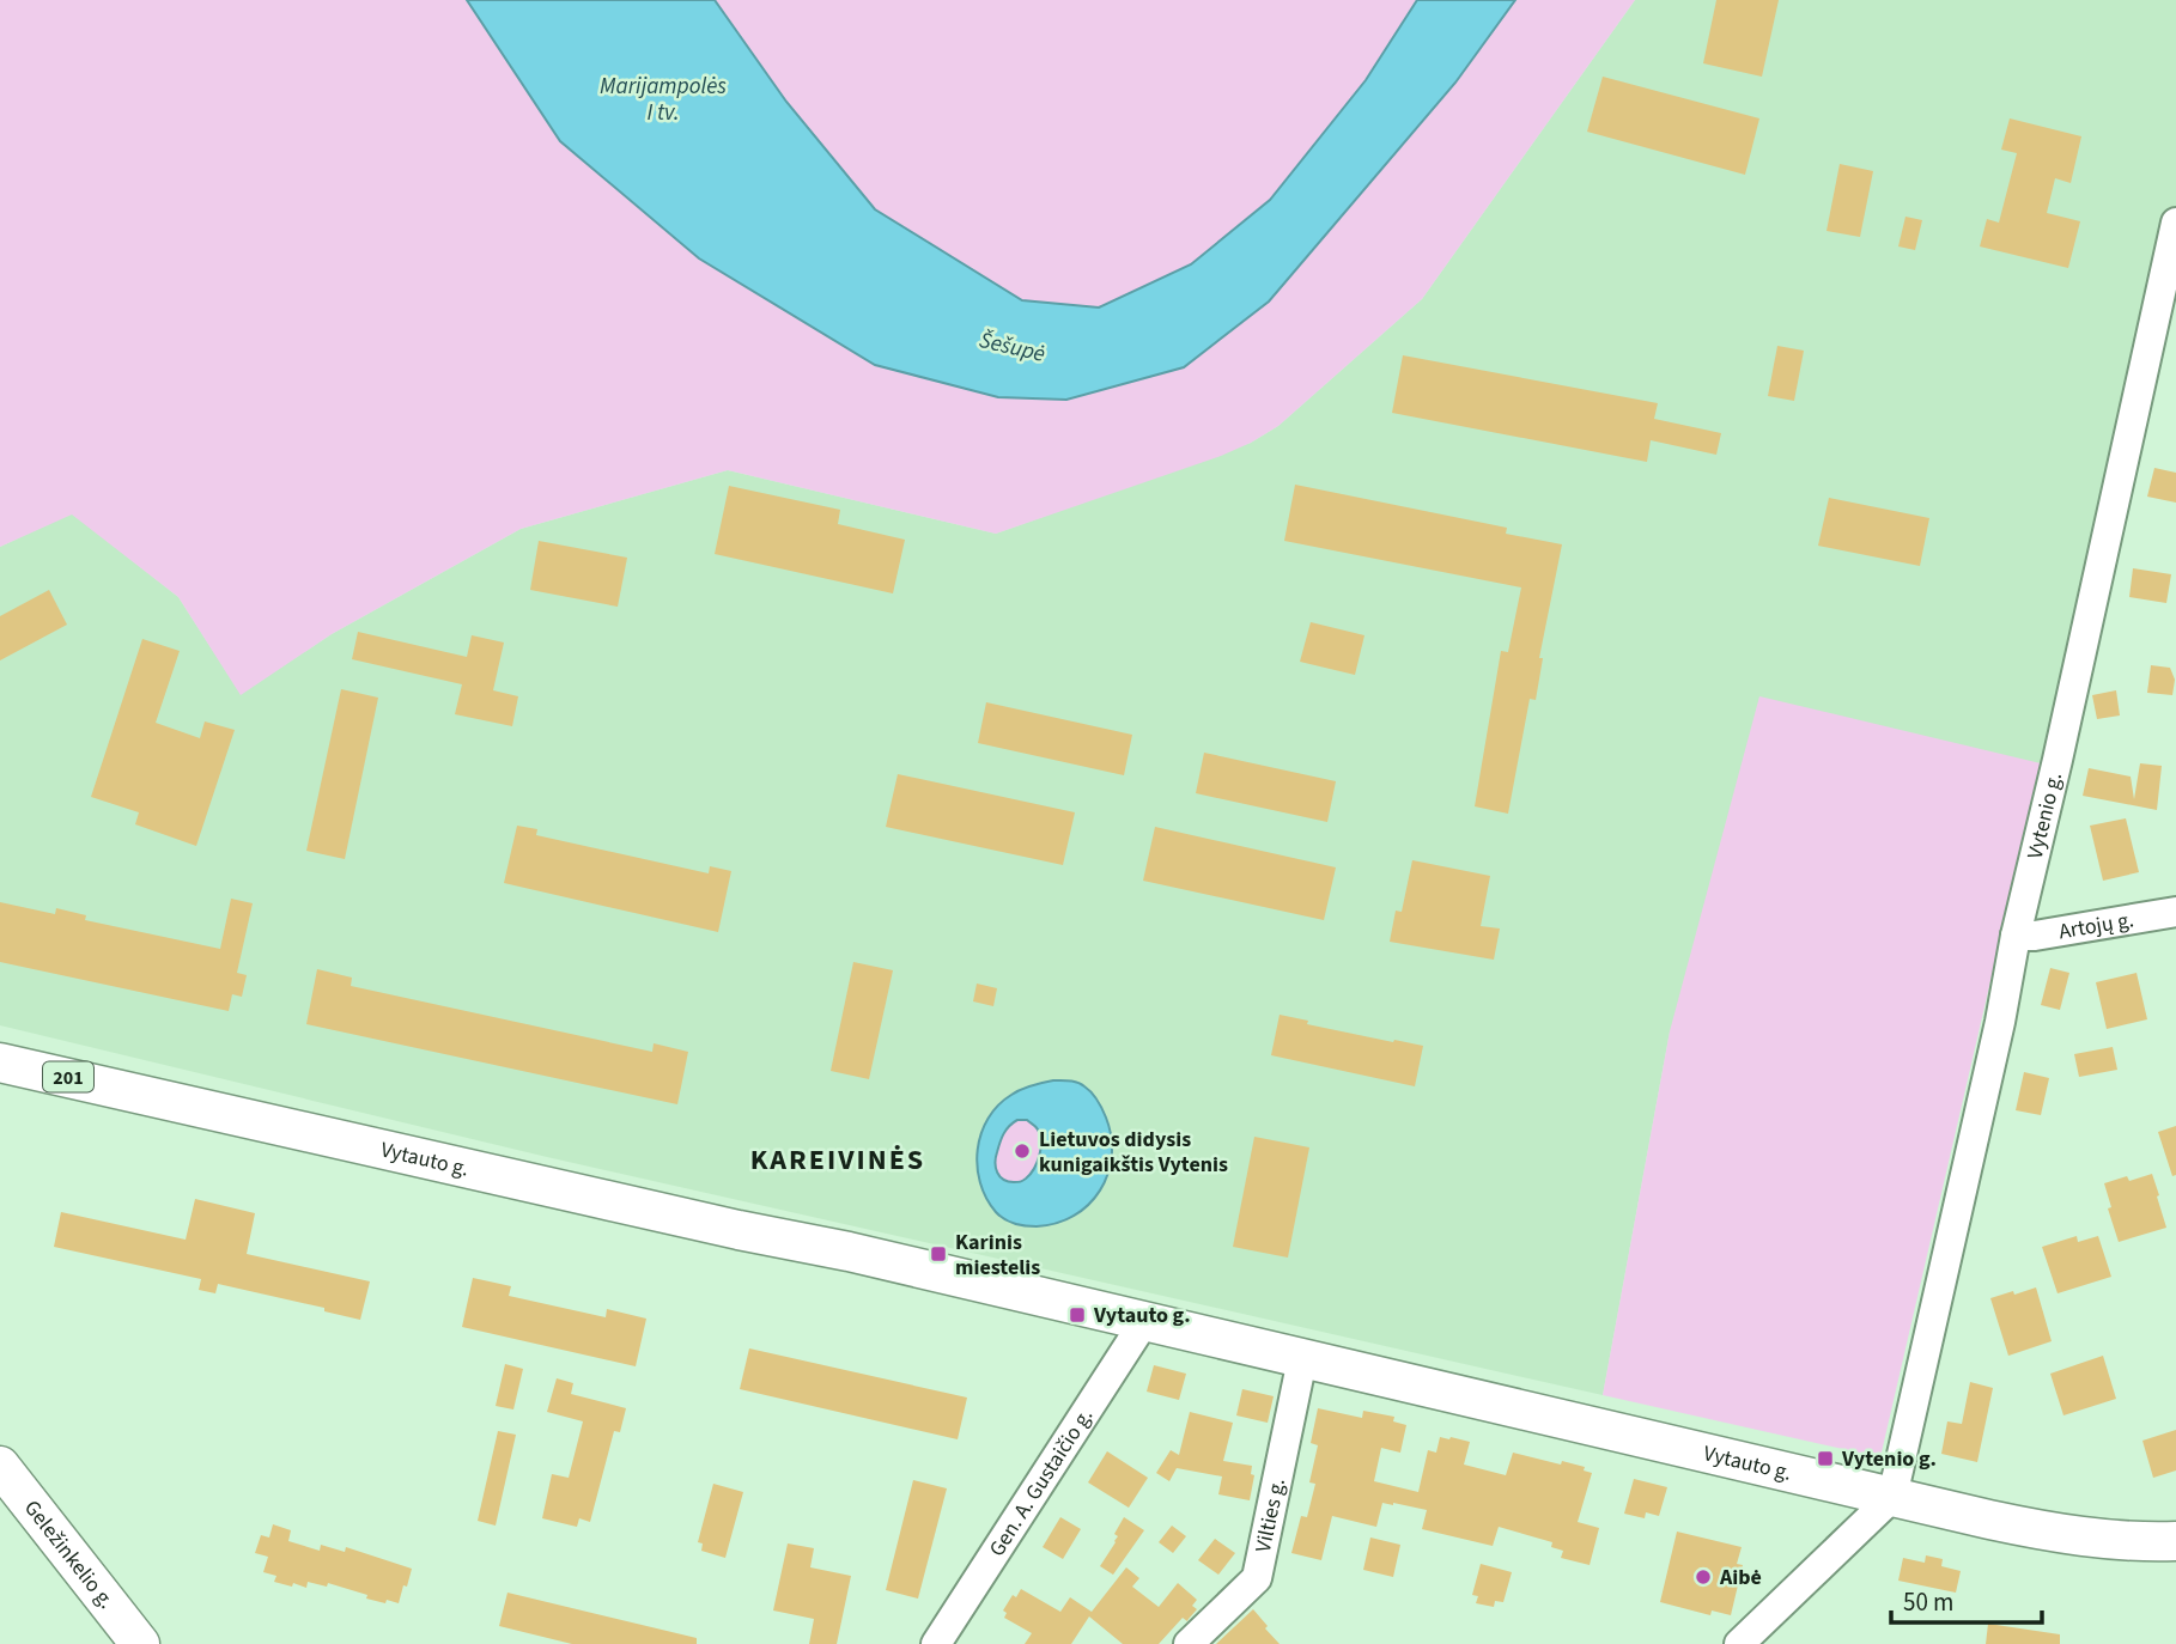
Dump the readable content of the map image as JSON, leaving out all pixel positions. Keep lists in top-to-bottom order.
{
  "streets": {
    "main road": ["201", "Vytauto g.", "Geležinkelio g."],
    "street": [
      "Vytenio g.",
      "Artojų g.",
      "Gen. A. Gustaičio g.",
      "Vilties g."
    ]
  },
  "crossings": [
    ["Vytenio g.", "Artojų g."],
    ["Vytenio g.", "Vytauto g."],
    ["Vytauto g.", "Gen. A. Gustaičio g."],
    ["Vytauto g.", "Vilties g."]
  ],
  "districts": ["KAREIVINĖS"],
  "water": ["Marijampolės I tv.", "Šešupė"],
  "places": {
    "other": ["Lietuvos didysis kunigaikštis Vytenis", "Aibė"],
    "transit": ["Karinis miestelis", "Vytauto g.", "Vytenio g."]
  },
  "scale_bar": "50 m"
}
